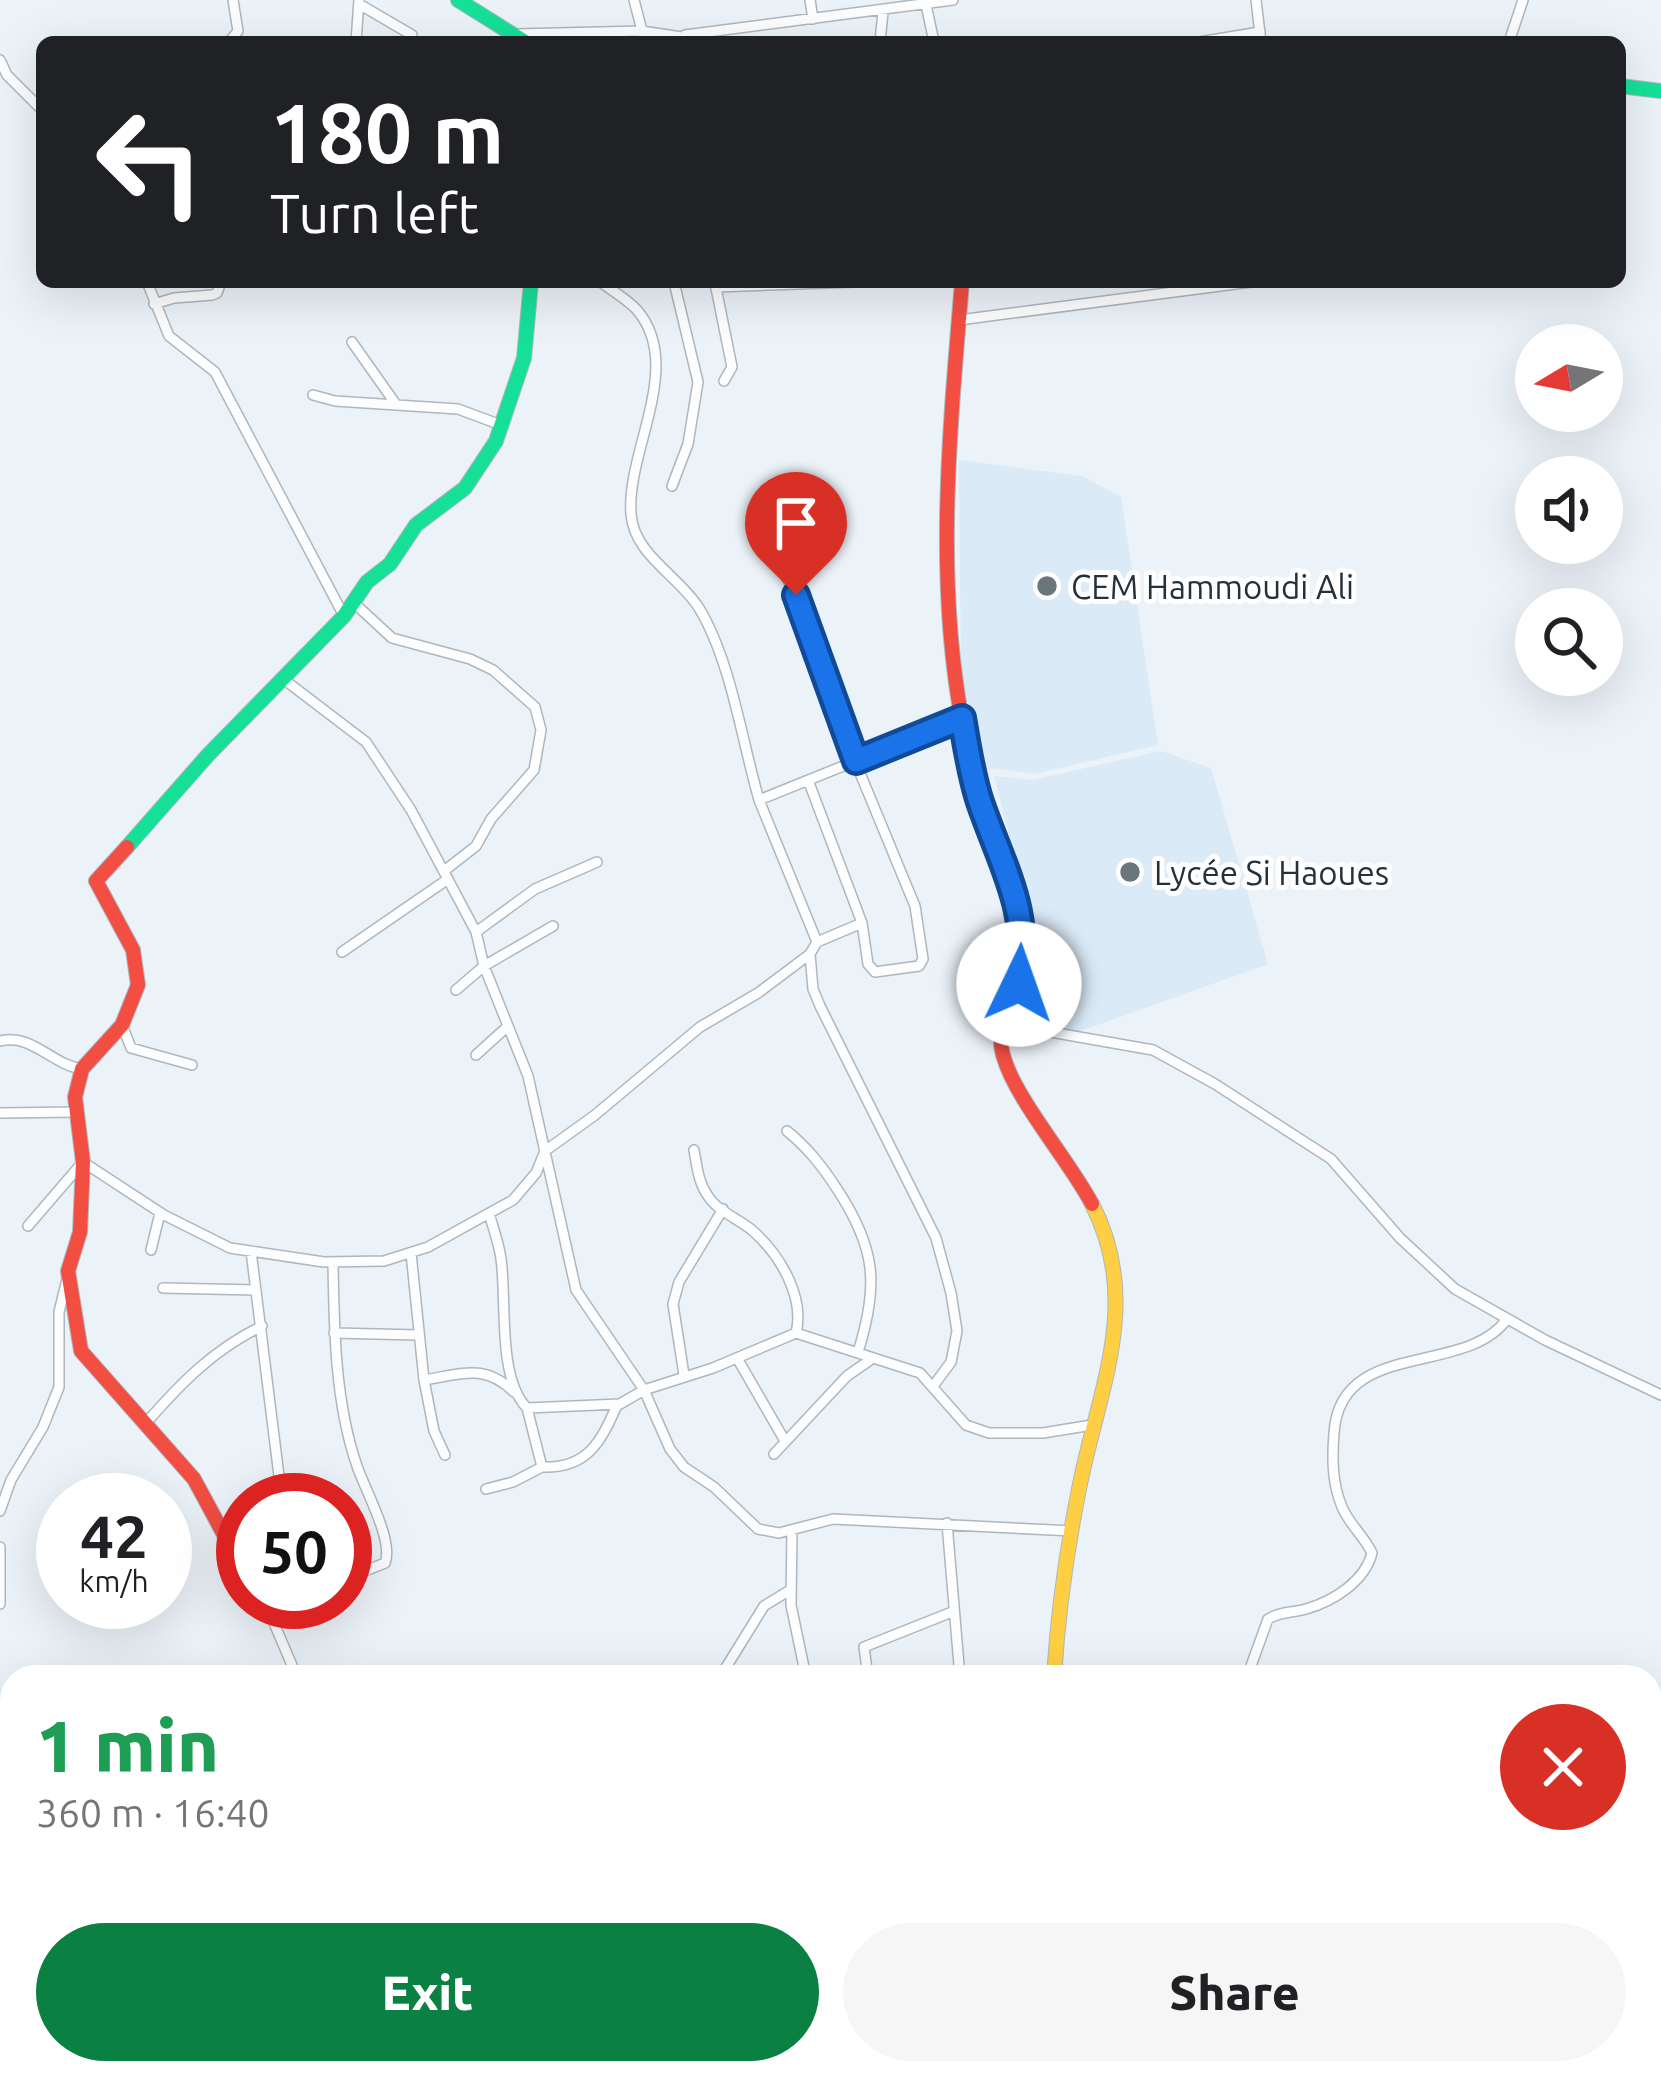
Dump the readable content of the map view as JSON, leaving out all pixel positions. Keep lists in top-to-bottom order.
{
  "places": ["CEM Hammoudi Ali", "Lycée Si Haoues"],
  "north": "left",
  "page": {
    "turn": ["180 m", "Turn left"],
    "speed": "42 km/h",
    "limit": "50",
    "heading": ["1 min", "360 m · 16:40"],
    "buttons": ["Exit", "Share"]
  }
}
